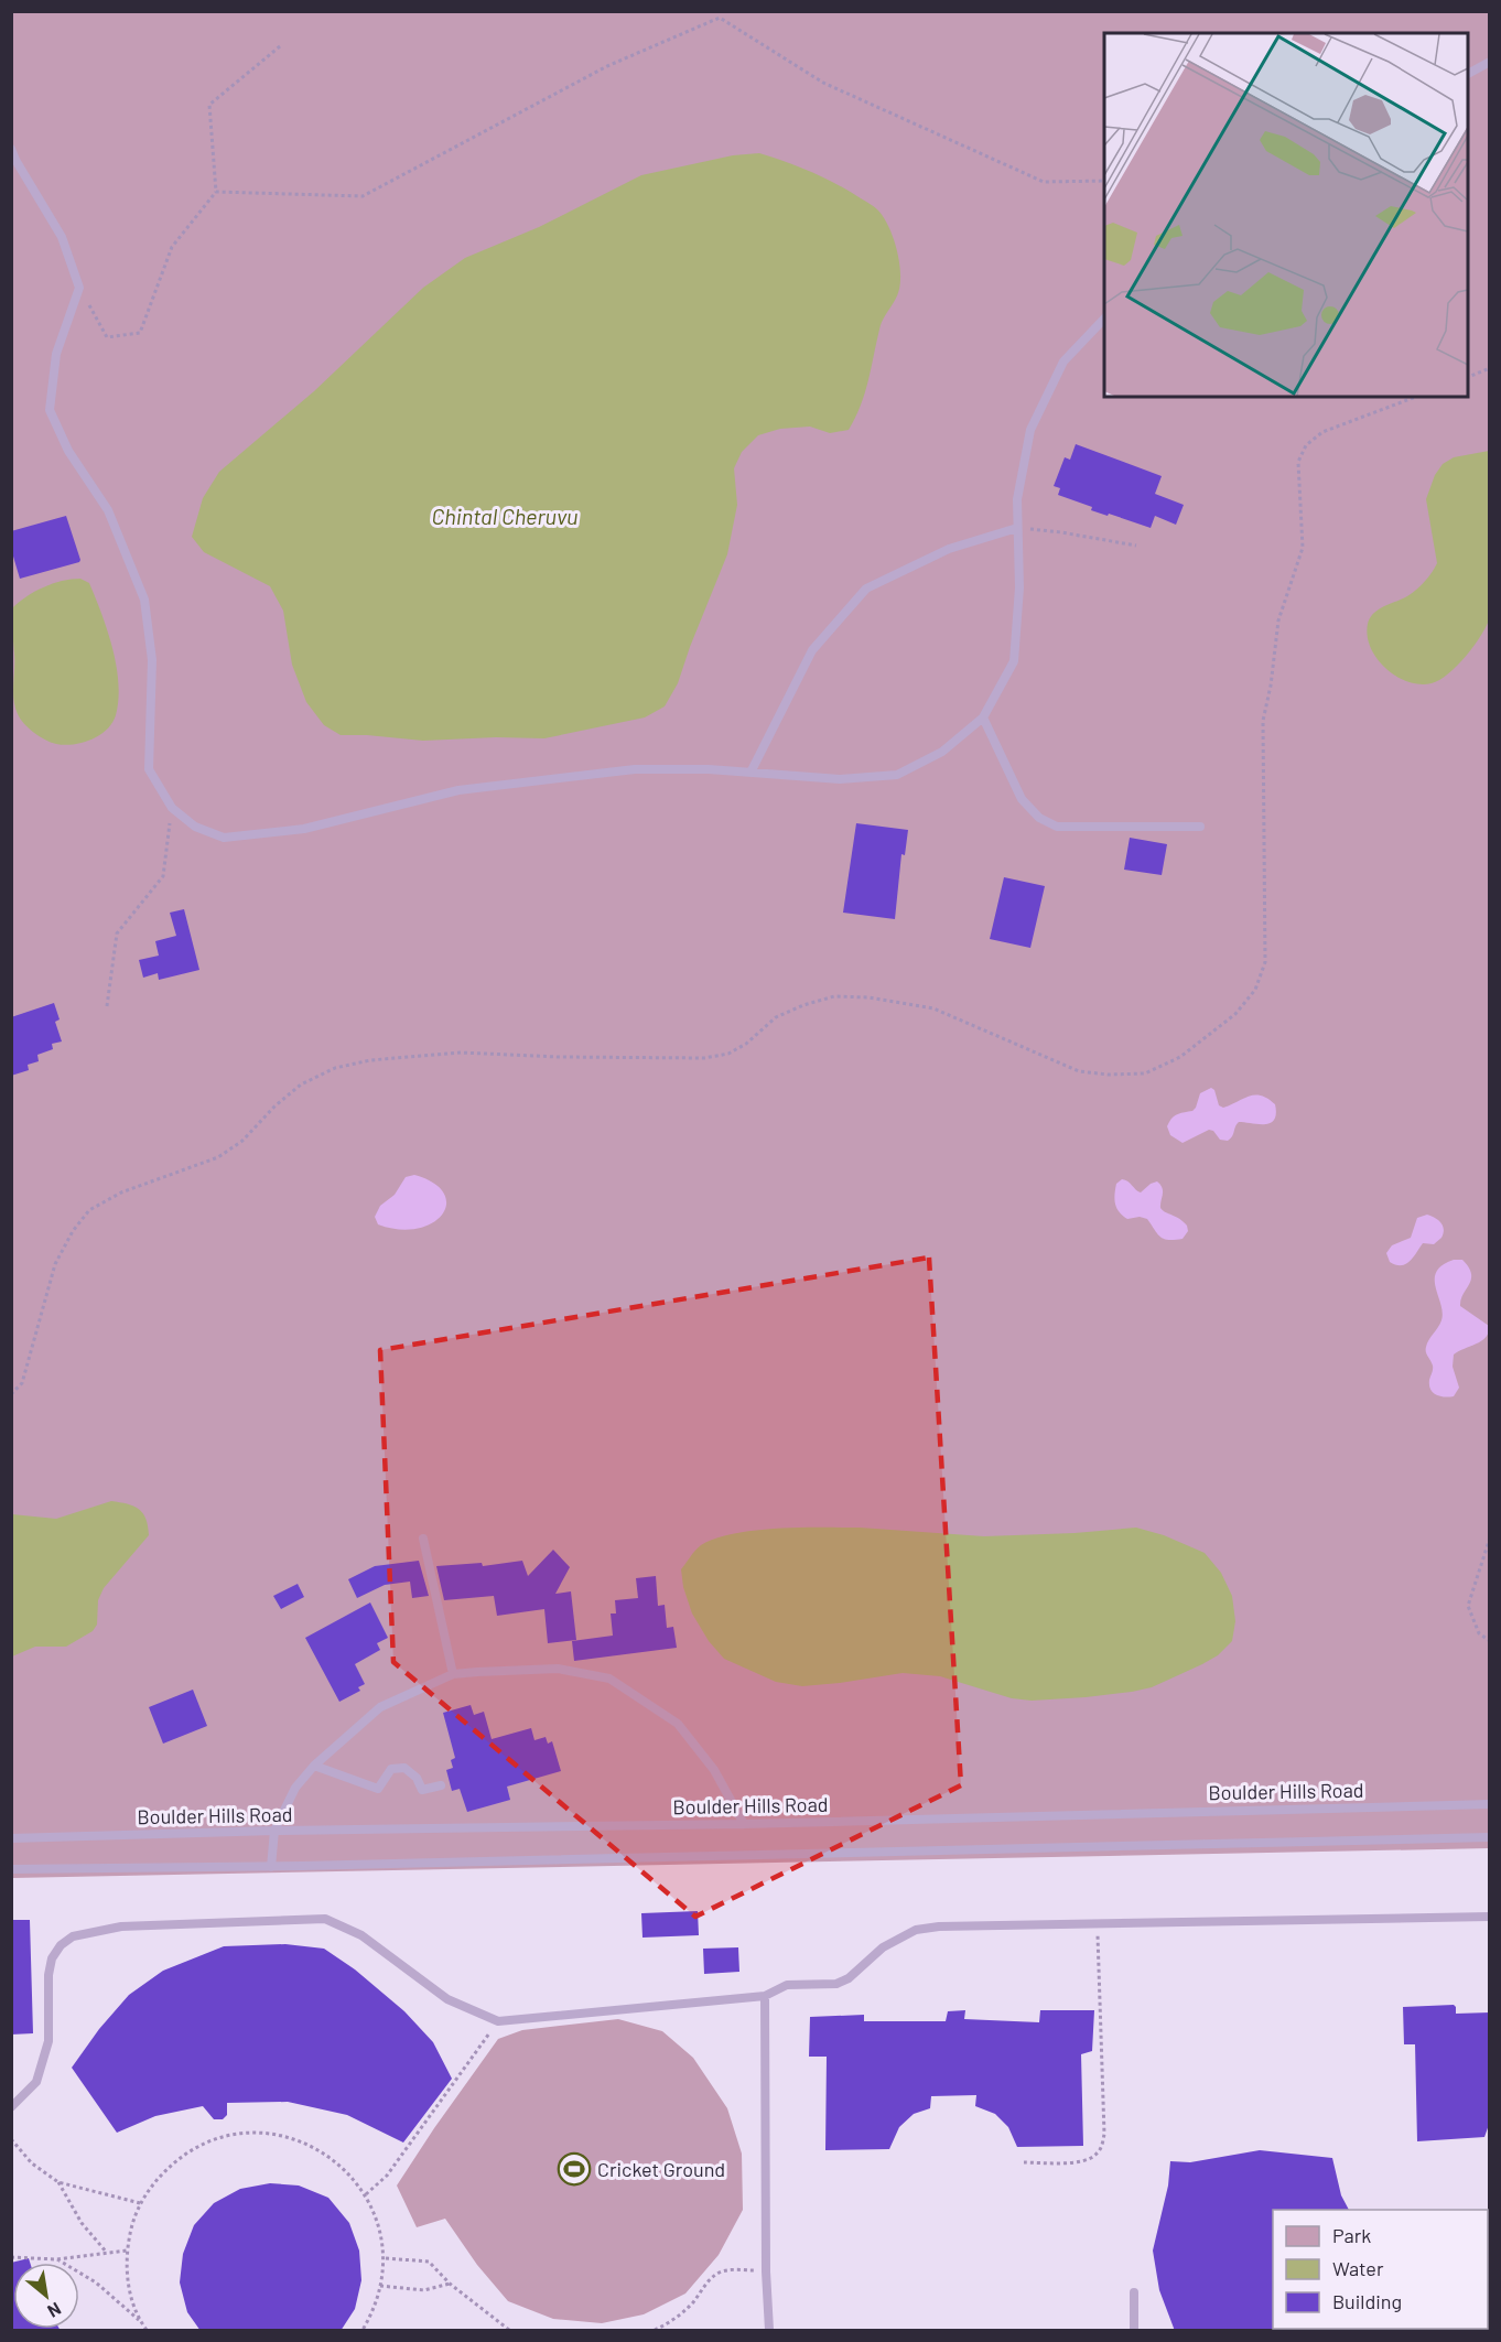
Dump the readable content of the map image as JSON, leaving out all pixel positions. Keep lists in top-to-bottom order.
{
  "streets": {
    "lane": ["Boulder Hills Road"]
  },
  "water": ["Chintal Cheruvu"],
  "places": {
    "sports": ["Cricket Ground"]
  },
  "legend": ["Park", "Water", "Building"],
  "north": "bottom right"
}
